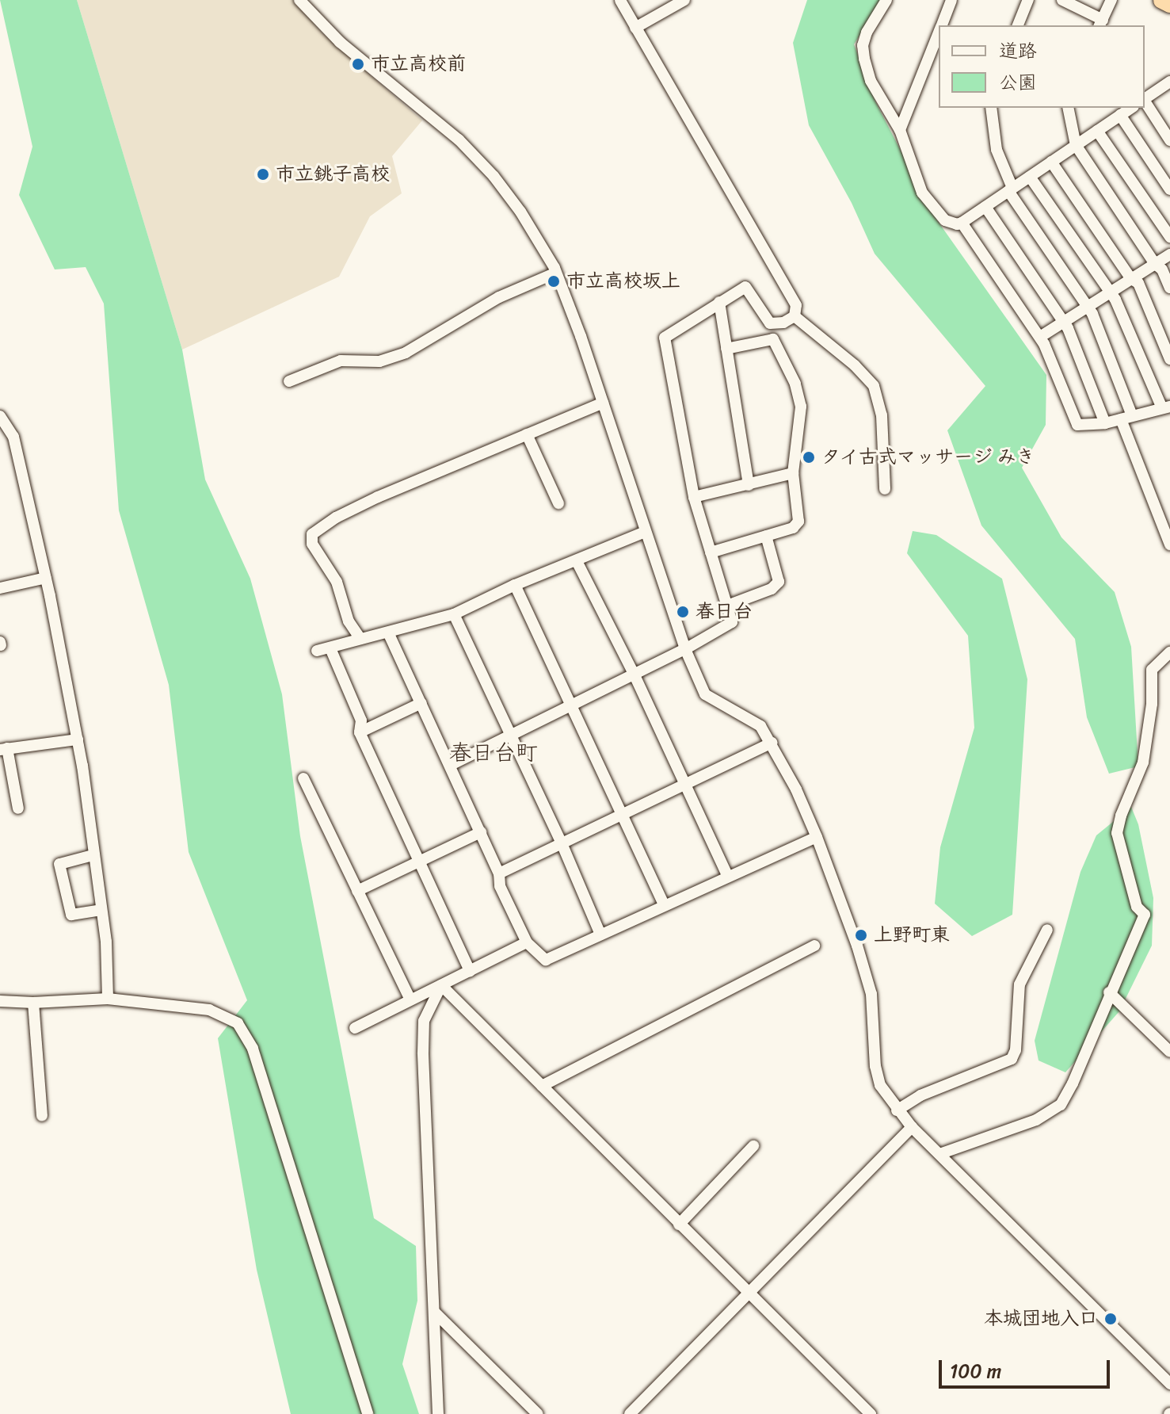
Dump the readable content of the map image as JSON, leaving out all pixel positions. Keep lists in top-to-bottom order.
{
  "districts": ["春日台町"],
  "places": [
    "市立高校前",
    "市立銚子高校",
    "市立高校坂上",
    "タイ古式マッサージ みき",
    "春日台",
    "上野町東",
    "本城団地入口"
  ],
  "legend": ["道路", "公園"],
  "scale_bar": "100 m"
}
